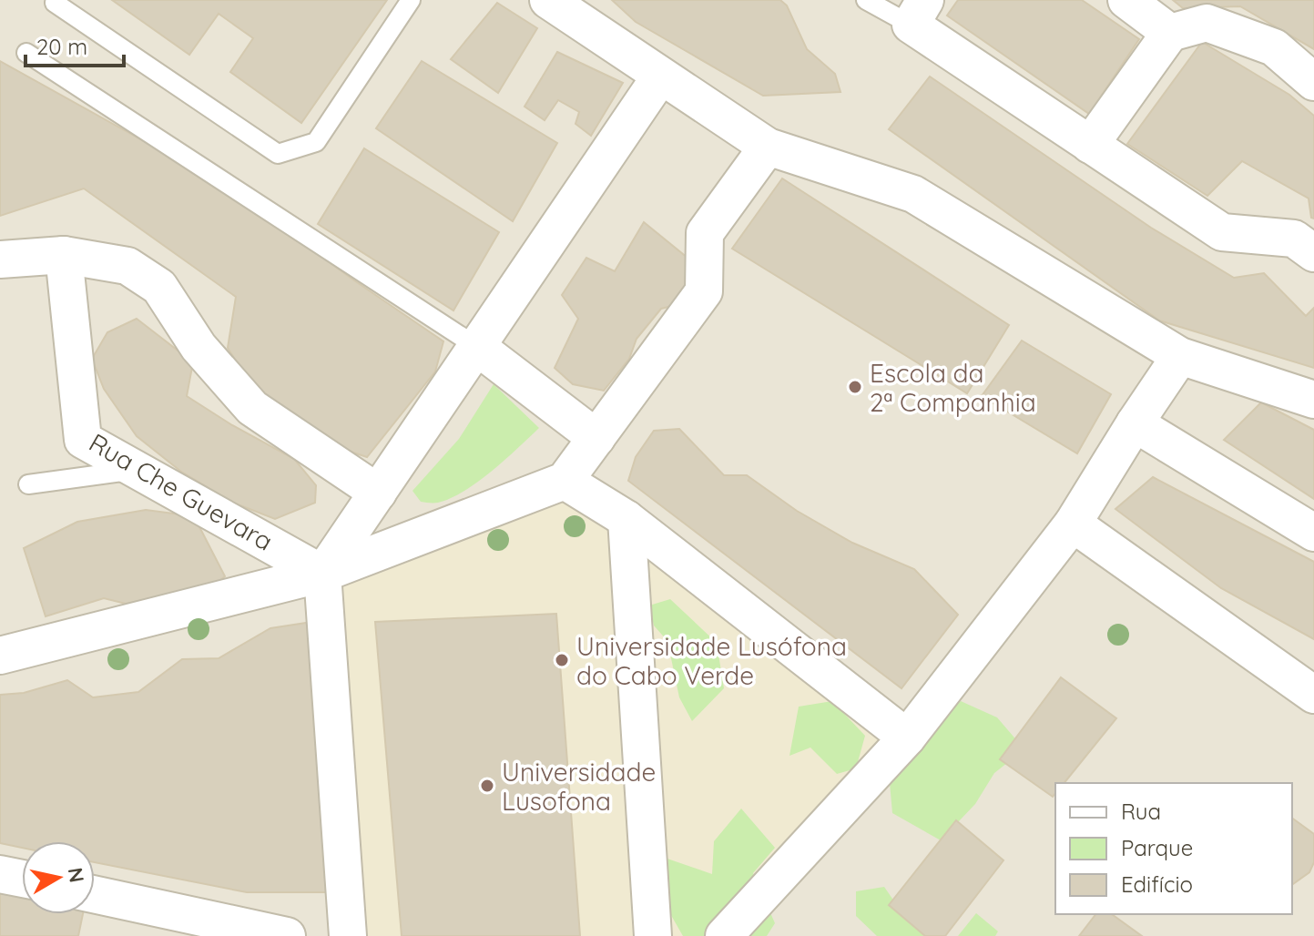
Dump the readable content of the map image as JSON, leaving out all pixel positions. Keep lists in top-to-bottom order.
{
  "streets": {
    "street": ["Rua Che Guevara"]
  },
  "places": ["Escola da 2ª Companhia", "Universidade Lusófona do Cabo Verde", "Universidade Lusofona"],
  "legend": ["Rua", "Parque", "Edifício"],
  "scale_bar": "20 m",
  "north": "right"
}
